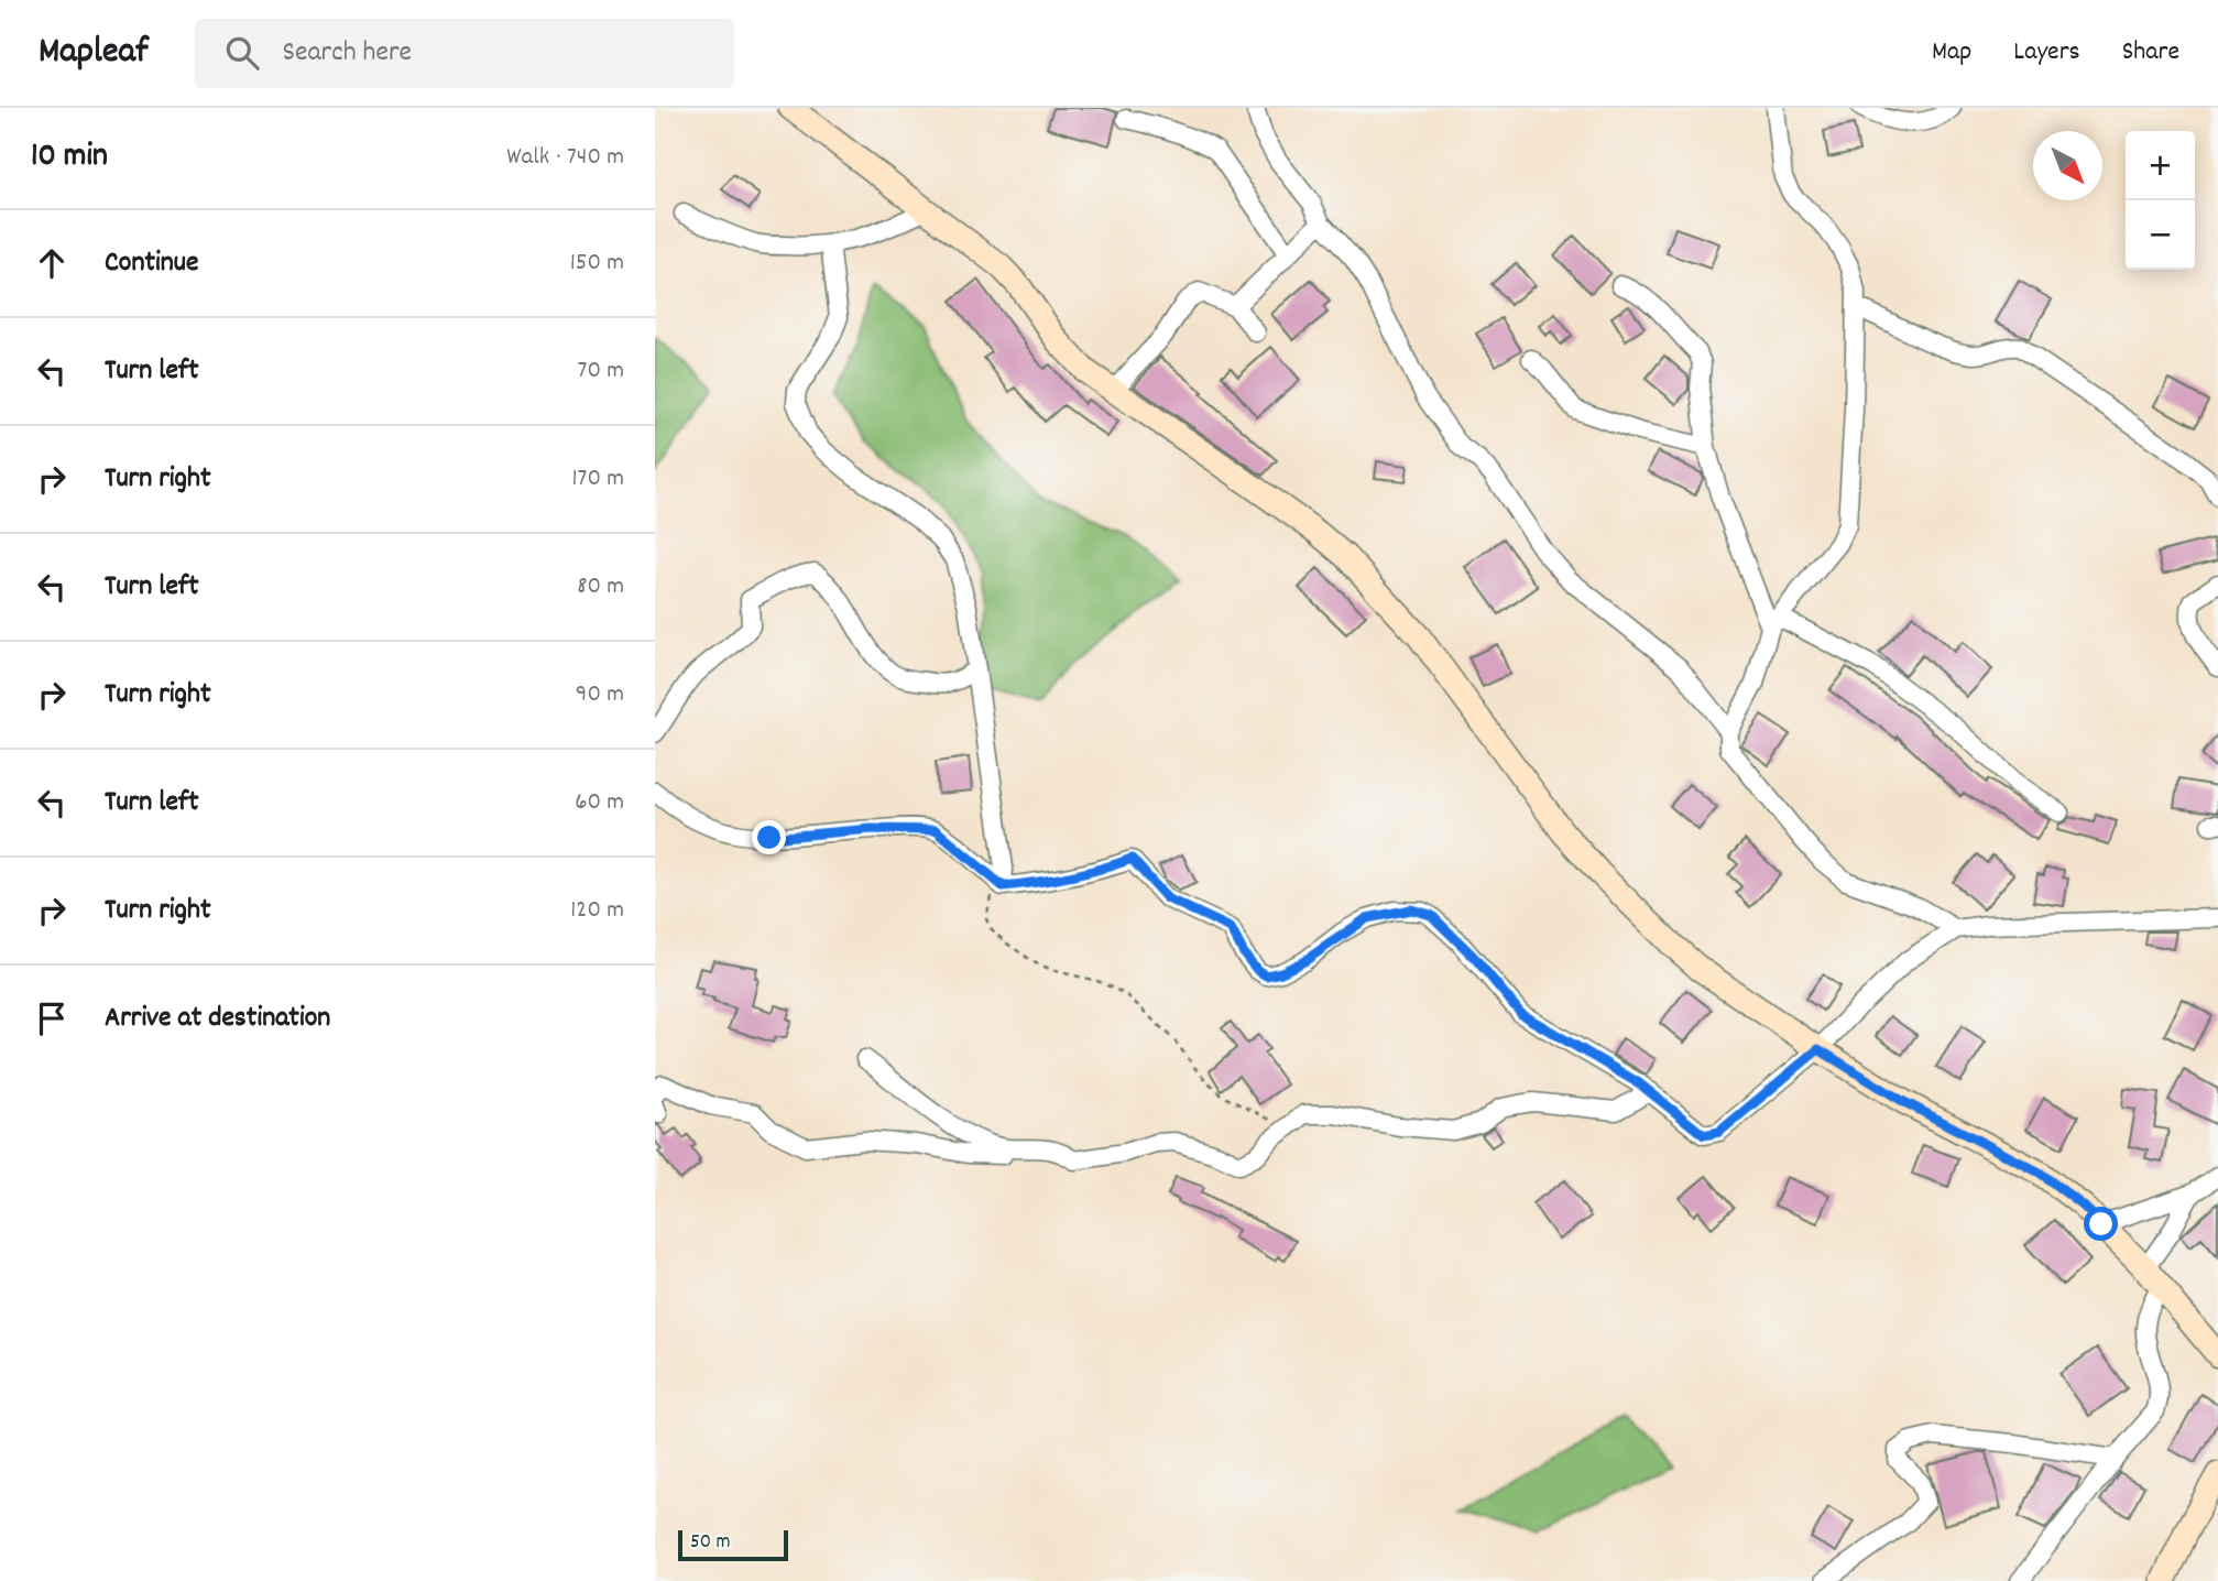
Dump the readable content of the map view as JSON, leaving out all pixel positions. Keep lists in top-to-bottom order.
{
  "scale_bar": "50 m",
  "north": "bottom right",
  "page": {
    "header": "Mapleaf",
    "search": "Search here",
    "nav": ["Map", "Layers", "Share"],
    "heading": ["10 min", "Walk · 740 m"],
    "map_buttons": ["+", "−"],
    "list": [
      ["Continue", "150 m"],
      ["Turn left", "70 m"],
      ["Turn right", "170 m"],
      ["Turn left", "80 m"],
      ["Turn right", "90 m"],
      ["Turn left", "60 m"],
      ["Turn right", "120 m"],
      "Arrive at destination"
    ],
    "scale": "50 m"
  }
}
